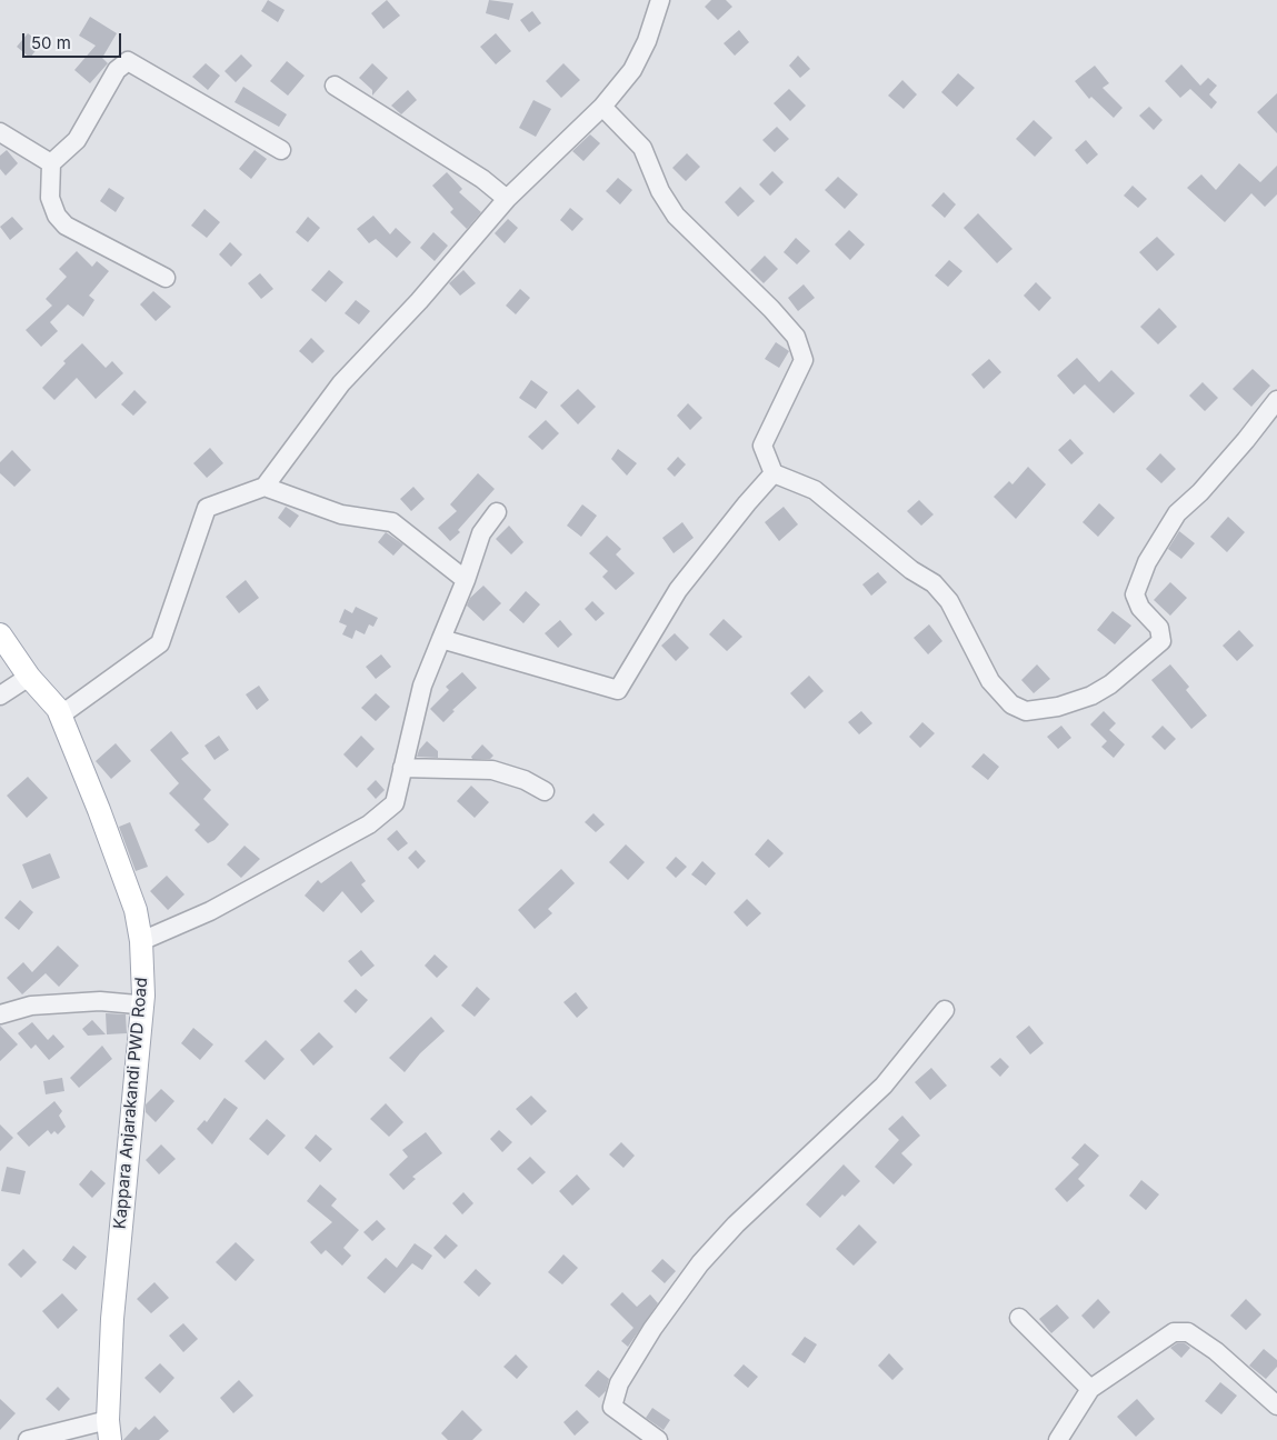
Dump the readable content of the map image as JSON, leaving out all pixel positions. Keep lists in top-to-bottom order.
{
  "streets": {
    "main road": ["Kappara Anjarakandi PWD Road"]
  },
  "scale_bar": "50 m"
}
